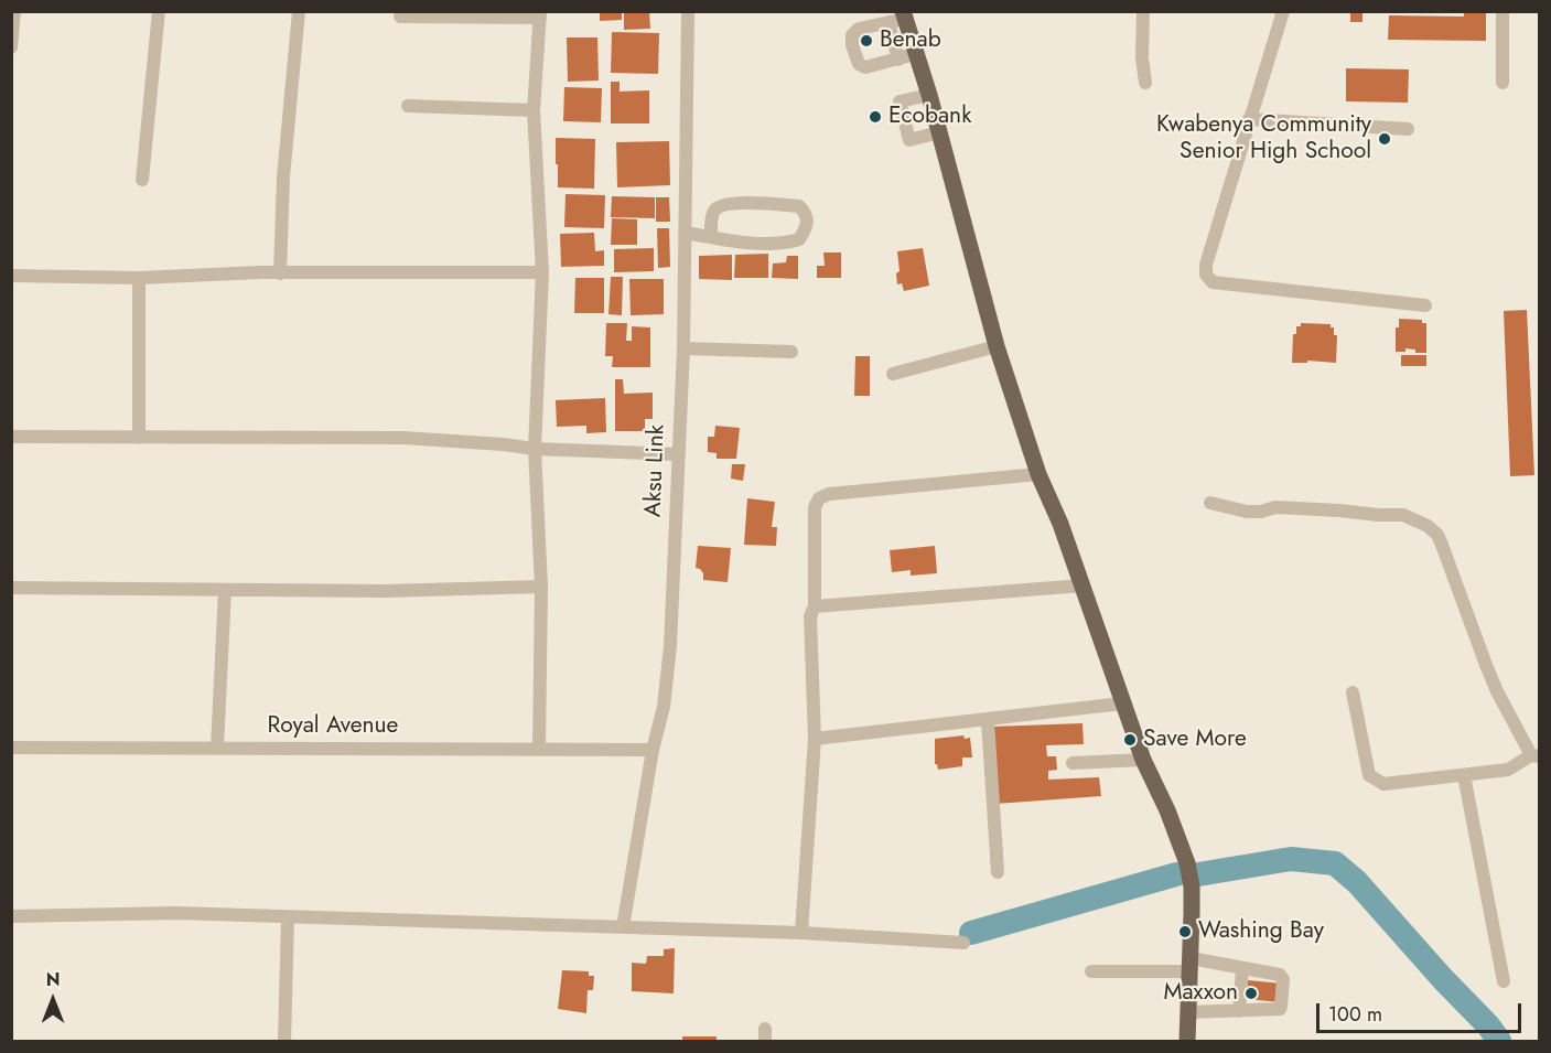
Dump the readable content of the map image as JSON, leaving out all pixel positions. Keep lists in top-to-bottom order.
{
  "streets": {
    "street": ["Aksu Link", "Royal Avenue"]
  },
  "crossings": [
    ["Aksu Link", "Royal Avenue"]
  ],
  "places": [
    "Benab",
    "Ecobank",
    "Kwabenya Community Senior High School",
    "Save More",
    "Washing Bay",
    "Maxxon"
  ],
  "scale_bar": "100 m",
  "north": "top"
}
